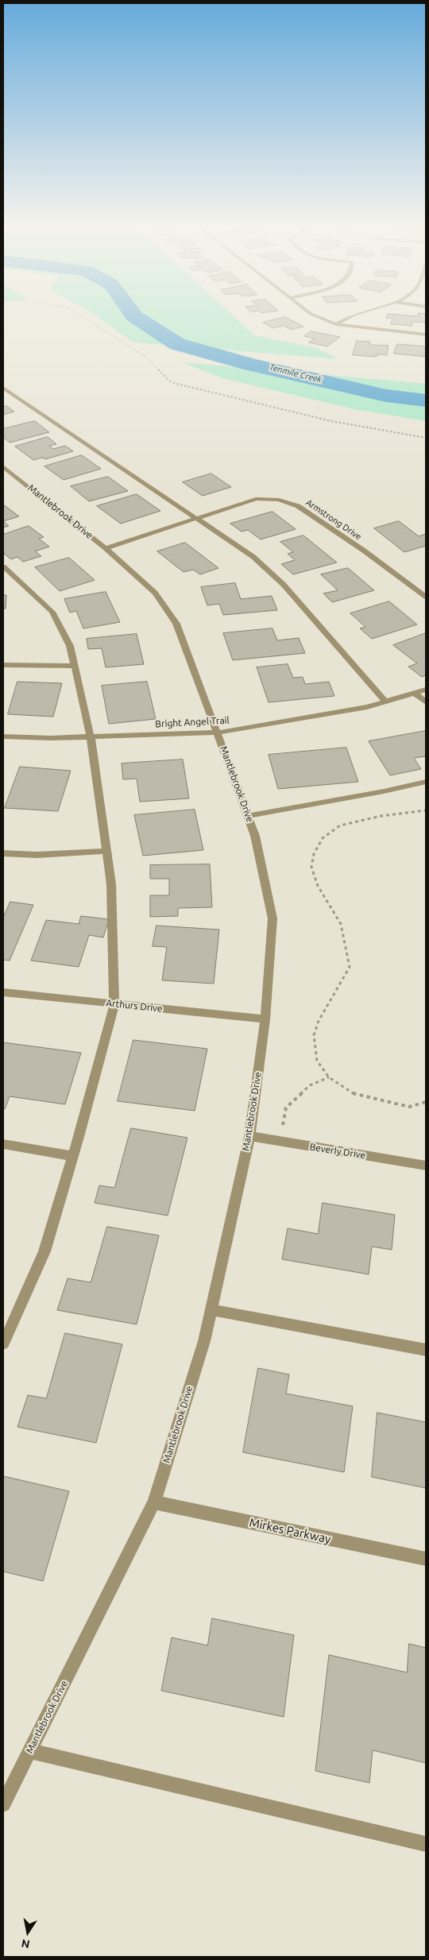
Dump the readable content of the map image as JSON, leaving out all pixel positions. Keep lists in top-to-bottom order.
{
  "streets": {
    "street": [
      "Mantlebrook Drive",
      "Armstrong Drive",
      "Bright Angel Trail",
      "Arthurs Drive",
      "Beverly Drive",
      "Mirkes Parkway"
    ]
  },
  "crossings": [
    ["Mantlebrook Drive", "Armstrong Drive"],
    ["Mantlebrook Drive", "Bright Angel Trail"],
    ["Mantlebrook Drive", "Arthurs Drive"],
    ["Mantlebrook Drive", "Beverly Drive"],
    ["Mantlebrook Drive", "Mirkes Parkway"]
  ],
  "water": ["Tenmile Creek"],
  "north": "bottom"
}
